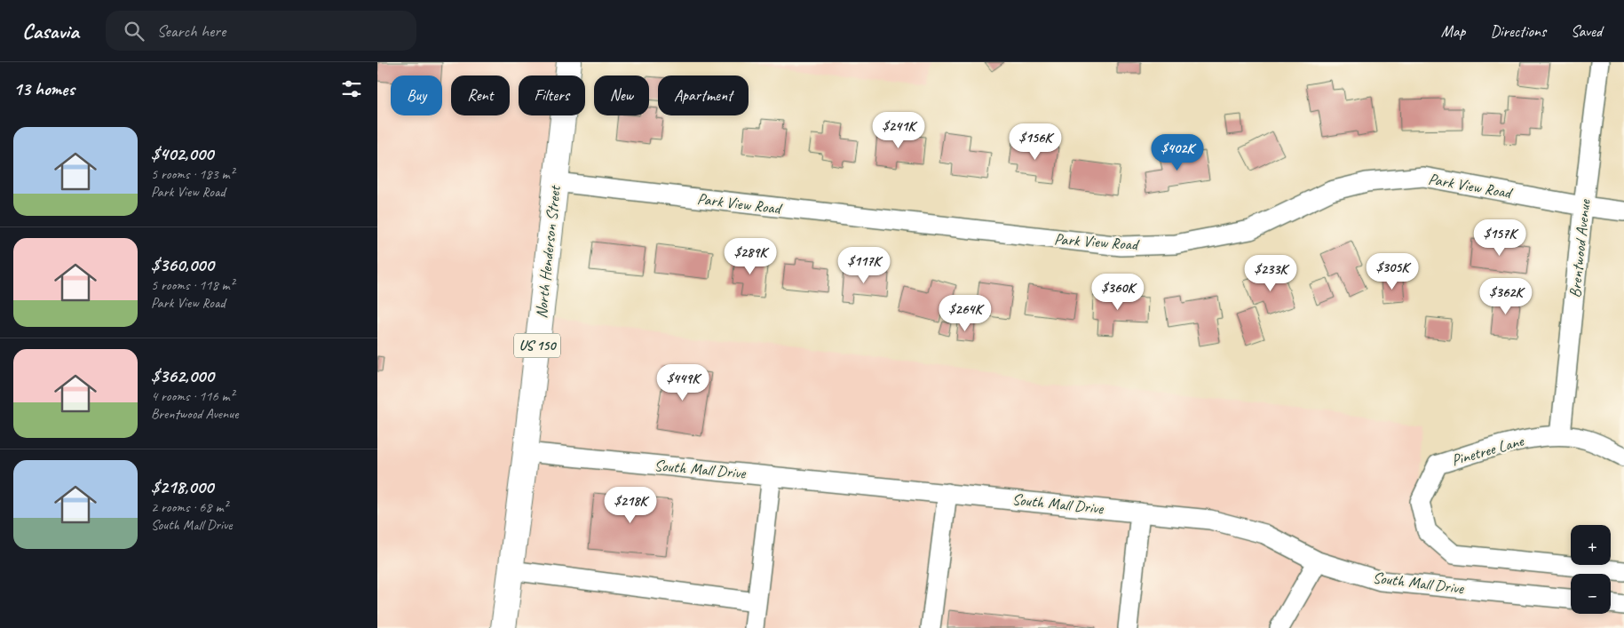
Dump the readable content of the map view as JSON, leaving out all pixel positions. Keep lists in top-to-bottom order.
{
  "streets": {
    "main road": ["North Henderson Street", "US 150"],
    "street": [
      "Park View Road",
      "Brentwood Avenue",
      "Pinetree Lane",
      "South Mall Drive"
    ]
  },
  "crossings": [
    ["Park View Road", "Brentwood Avenue"],
    ["Park View Road", "North Henderson Street"],
    ["Brentwood Avenue", "Pinetree Lane"],
    ["North Henderson Street", "South Mall Drive"]
  ],
  "page": {
    "header": "Casavia",
    "search": "Search here",
    "nav": ["Map", "Directions", "Saved"],
    "heading": "13 homes",
    "chip": [
      "Buy",
      "Rent",
      "Filters",
      "New",
      "Apartment"
    ],
    "price": [
      "$241K",
      "$156K",
      "$402K",
      "$157K",
      "$289K",
      "$117K",
      "$305K",
      "$233K",
      "$360K",
      "$362K",
      "$264K",
      "$449K",
      "$218K"
    ],
    "list": [
      {
        "name": "$402,000",
        "note": "5 rooms · 183 m² · Park View Road"
      },
      {
        "name": "$360,000",
        "note": "5 rooms · 118 m² · Park View Road"
      },
      {
        "name": "$362,000",
        "note": "4 rooms · 116 m² · Brentwood Avenue"
      },
      {
        "name": "$218,000",
        "note": "2 rooms · 68 m² · South Mall Drive"
      }
    ],
    "map_buttons": ["+", "−"]
  }
}
